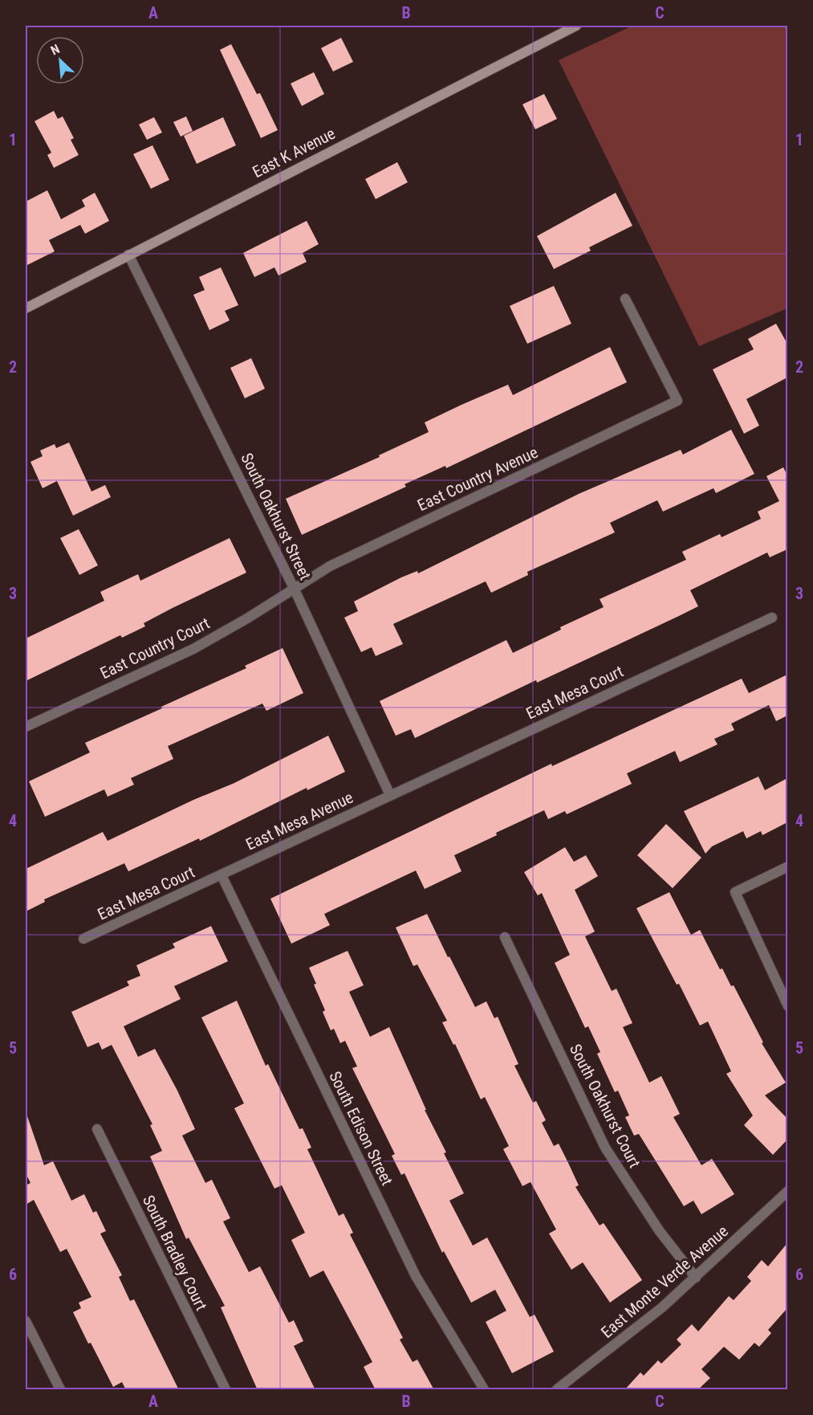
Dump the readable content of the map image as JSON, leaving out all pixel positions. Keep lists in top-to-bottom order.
{
  "streets": {
    "street": [
      "East K Avenue",
      "East Country Avenue",
      "South Oakhurst Street",
      "East Country Court",
      "East Mesa Court",
      "East Mesa Avenue",
      "South Oakhurst Court",
      "South Edison Street",
      "South Bradley Court",
      "East Monte Verde Avenue"
    ]
  },
  "crossings": [
    ["East K Avenue", "South Oakhurst Street"],
    ["East Country Avenue", "South Oakhurst Street"],
    ["East Country Avenue", "East Country Court"],
    ["South Oakhurst Street", "East Country Court"],
    ["South Oakhurst Street", "East Mesa Court"],
    ["South Oakhurst Street", "East Mesa Avenue"],
    ["East Mesa Court", "East Mesa Avenue"],
    ["East Mesa Court", "South Edison Street"],
    ["East Mesa Avenue", "South Edison Street"],
    ["South Oakhurst Court", "East Monte Verde Avenue"]
  ],
  "north": "top left",
  "grid": {
    "columns": ["A", "B", "C"],
    "rows": [
      "1",
      "2",
      "3",
      "4",
      "5",
      "6"
    ]
  }
}
